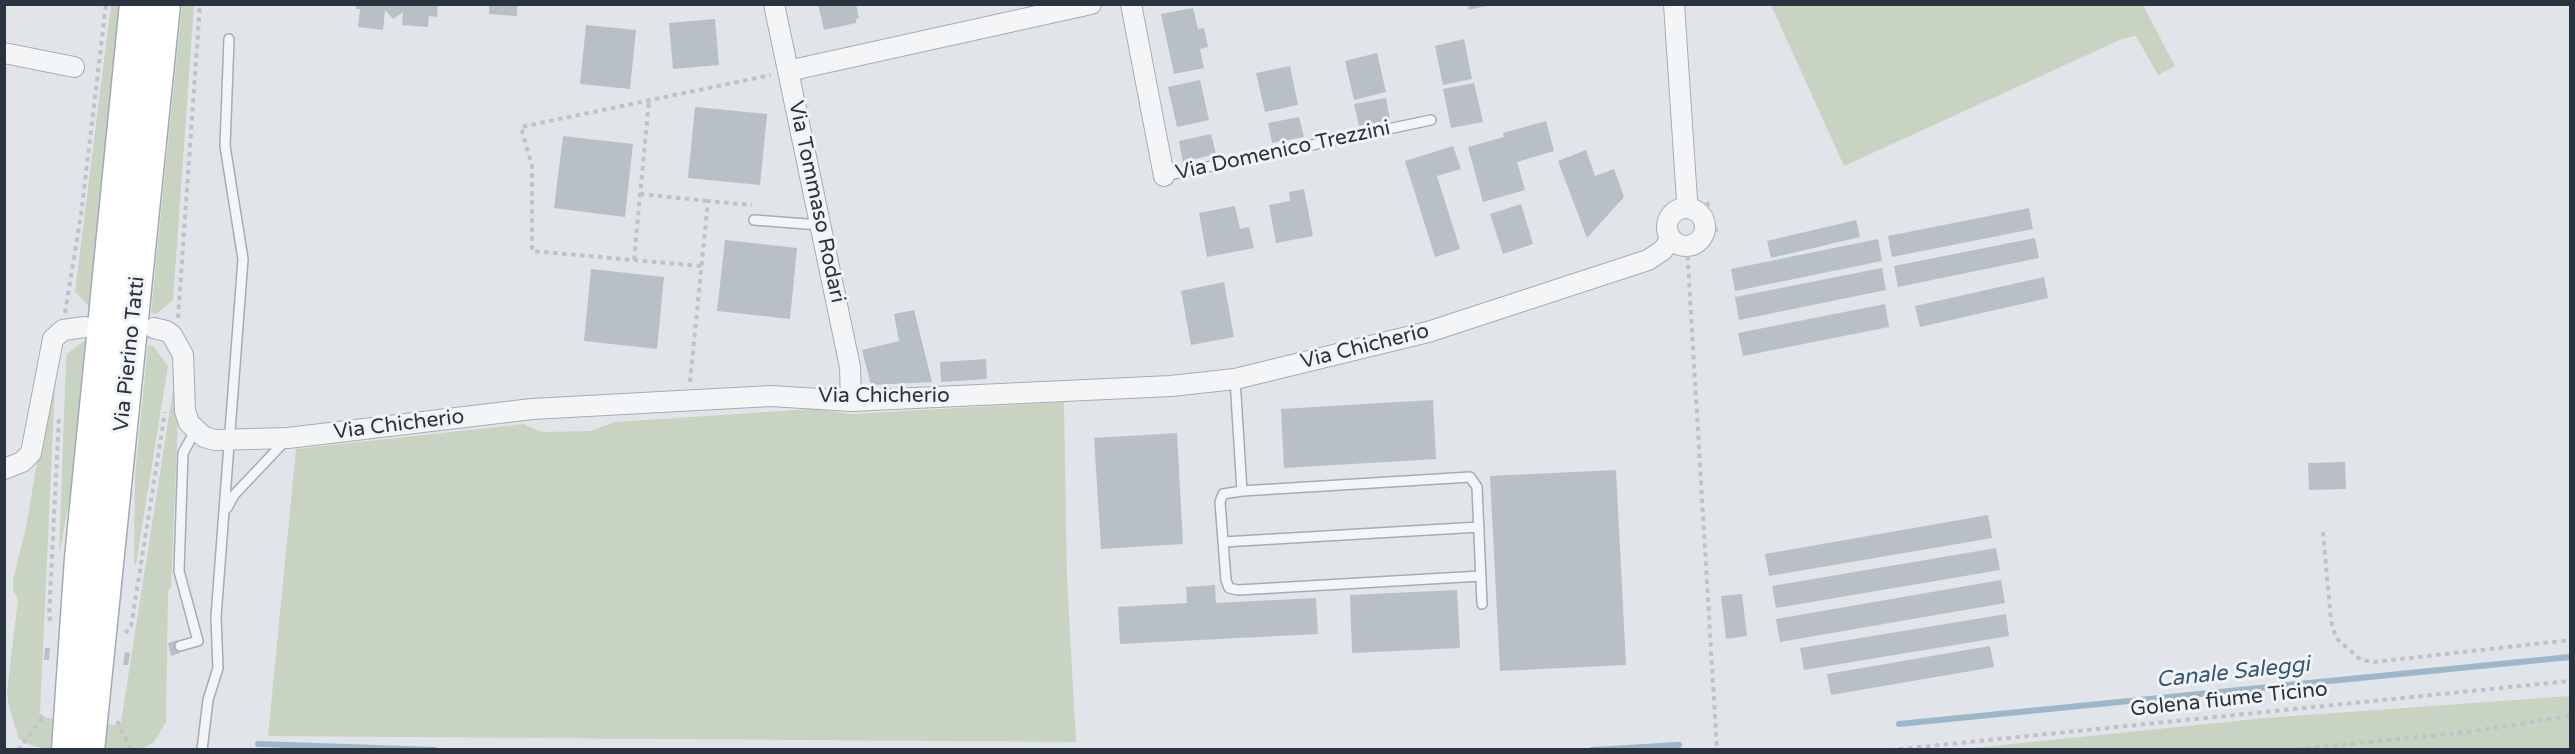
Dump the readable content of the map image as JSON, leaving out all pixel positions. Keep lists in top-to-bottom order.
{
  "streets": {
    "main road": ["Via Pierino Tatti"],
    "street": ["Via Domenico Trezzini", "Via Tommaso Rodari", "Via Chicherio"],
    "path": ["Golena fiume Ticino"]
  },
  "crossings": [
    ["Via Tommaso Rodari", "Via Chicherio"]
  ],
  "water": ["Canale Saleggi"]
}
